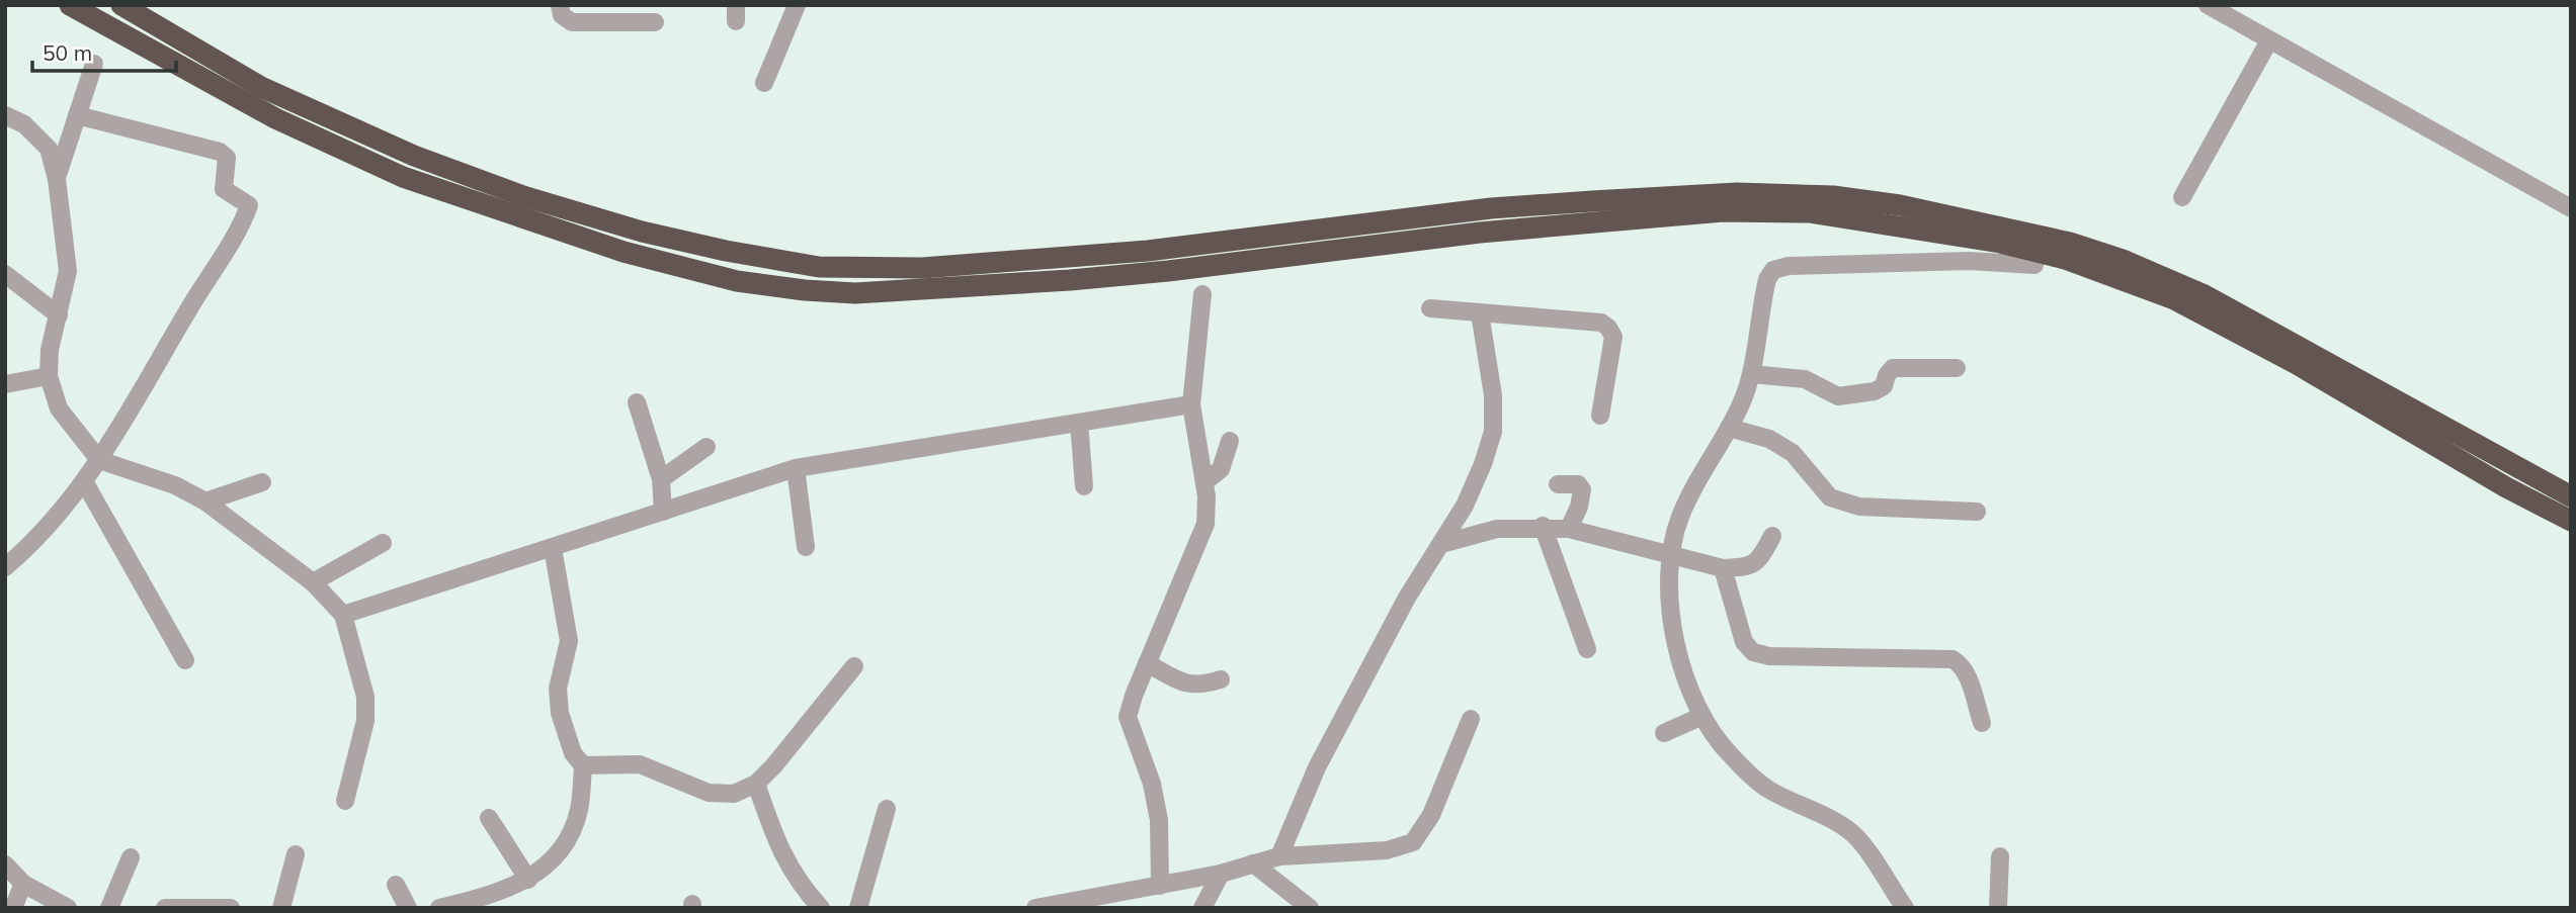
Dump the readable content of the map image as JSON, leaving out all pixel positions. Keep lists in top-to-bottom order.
{
  "scale_bar": "50 m"
}
